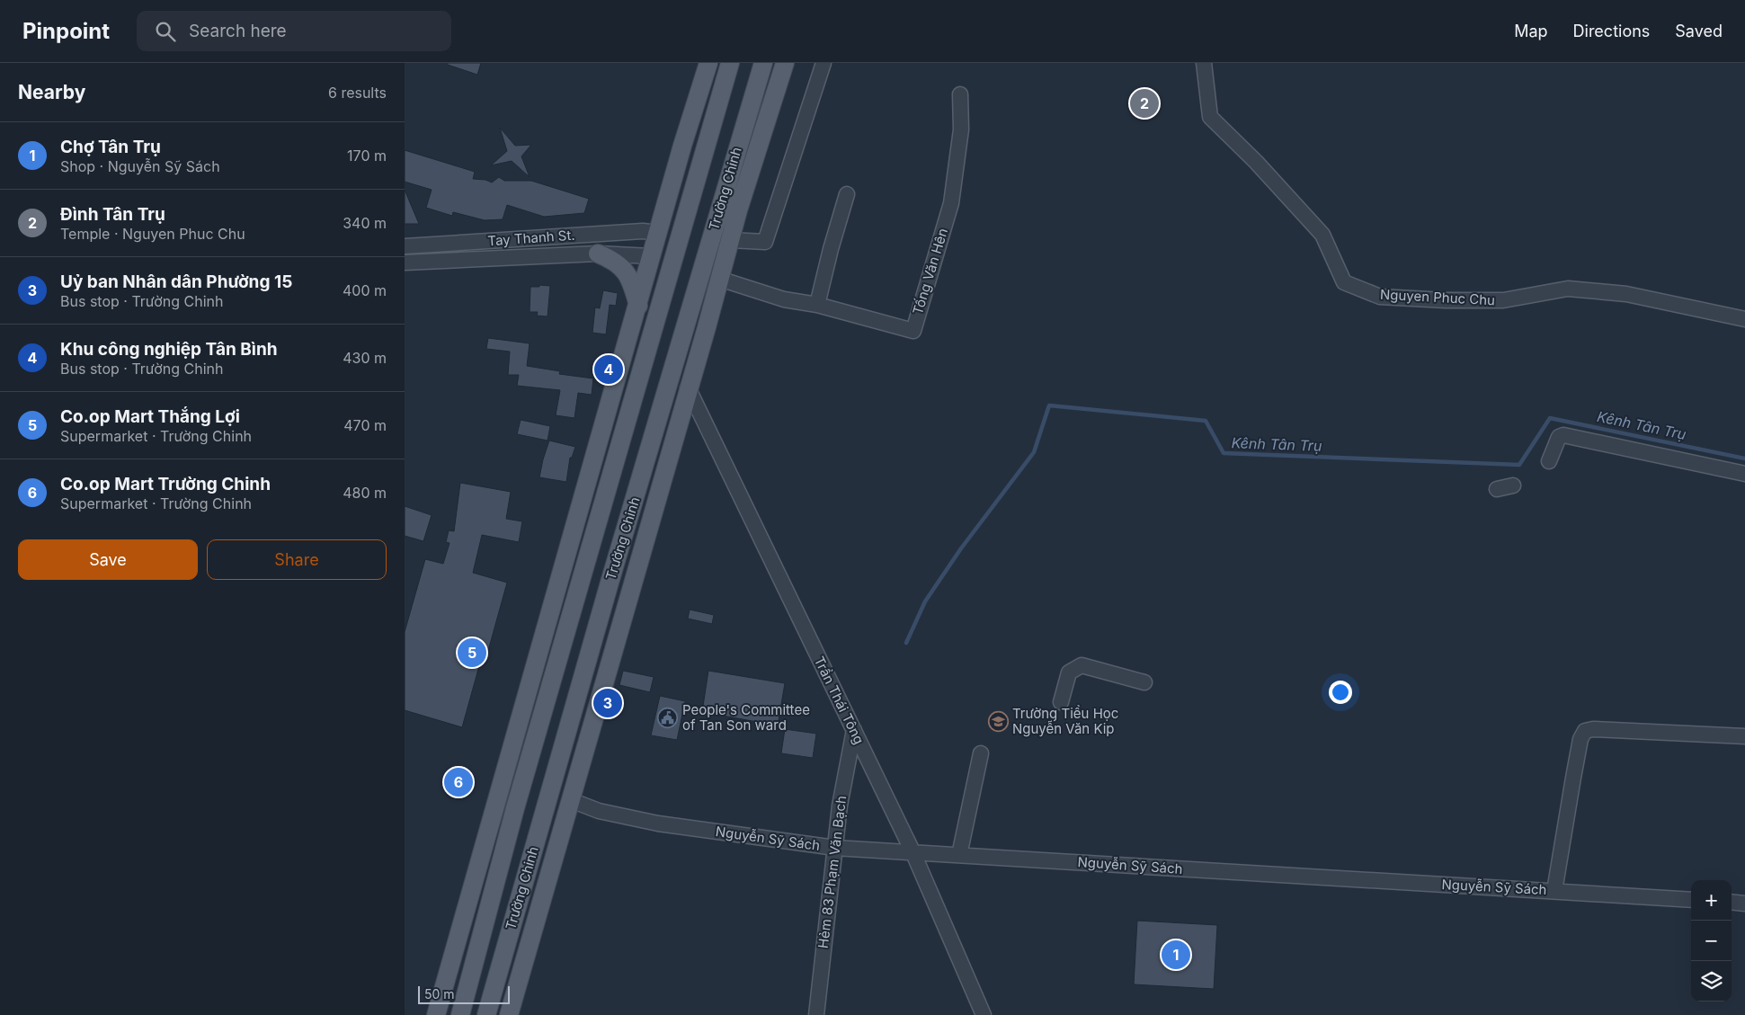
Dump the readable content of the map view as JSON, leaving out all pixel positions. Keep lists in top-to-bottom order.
{
  "streets": {
    "main road": ["Trường Chinh"],
    "street": [
      "Tay Thanh St.",
      "Tống Văn Hên",
      "Nguyen Phuc Chu",
      "Trần Thái Tông",
      "Nguyễn Sỹ Sách",
      "Hẻm 83 Phạm Văn Bạch"
    ]
  },
  "crossings": [
    ["Trường Chinh", "Tống Văn Hên"],
    ["Trường Chinh", "Trần Thái Tông"],
    ["Trường Chinh", "Nguyễn Sỹ Sách"],
    ["Trần Thái Tông", "Nguyễn Sỹ Sách"],
    ["Trần Thái Tông", "Hẻm 83 Phạm Văn Bạch"],
    ["Nguyễn Sỹ Sách", "Hẻm 83 Phạm Văn Bạch"]
  ],
  "water": ["Kênh Tân Trụ"],
  "places": {
    "public building": ["People's Committee of Tan Son ward"],
    "school or university": ["Trường Tiểu Học Nguyễn Văn Kip"]
  },
  "scale_bar": "50 m",
  "page": {
    "header": "Pinpoint",
    "search": "Search here",
    "nav": ["Map", "Directions", "Saved"],
    "heading": ["Nearby", "6 results"],
    "pins": [
      "2",
      "4",
      "5",
      "3",
      "6",
      "1"
    ],
    "list": [
      {
        "mark": "1",
        "name": "Chợ Tân Trụ",
        "note": "Shop · Nguyễn Sỹ Sách",
        "value": "170 m"
      },
      {
        "mark": "2",
        "name": "Đình Tân Trụ",
        "note": "Temple · Nguyen Phuc Chu",
        "value": "340 m"
      },
      {
        "mark": "3",
        "name": "Uỷ ban Nhân dân Phường 15",
        "note": "Bus stop · Trường Chinh",
        "value": "400 m"
      },
      {
        "mark": "4",
        "name": "Khu công nghiệp Tân Bình",
        "note": "Bus stop · Trường Chinh",
        "value": "430 m"
      },
      {
        "mark": "5",
        "name": "Co.op Mart Thắng Lợi",
        "note": "Supermarket · Trường Chinh",
        "value": "470 m"
      },
      {
        "mark": "6",
        "name": "Co.op Mart Trường Chinh",
        "note": "Supermarket · Trường Chinh",
        "value": "480 m"
      }
    ],
    "buttons": ["Save", "Share"],
    "map_buttons": ["+", "−"],
    "scale": "50 m"
  }
}
